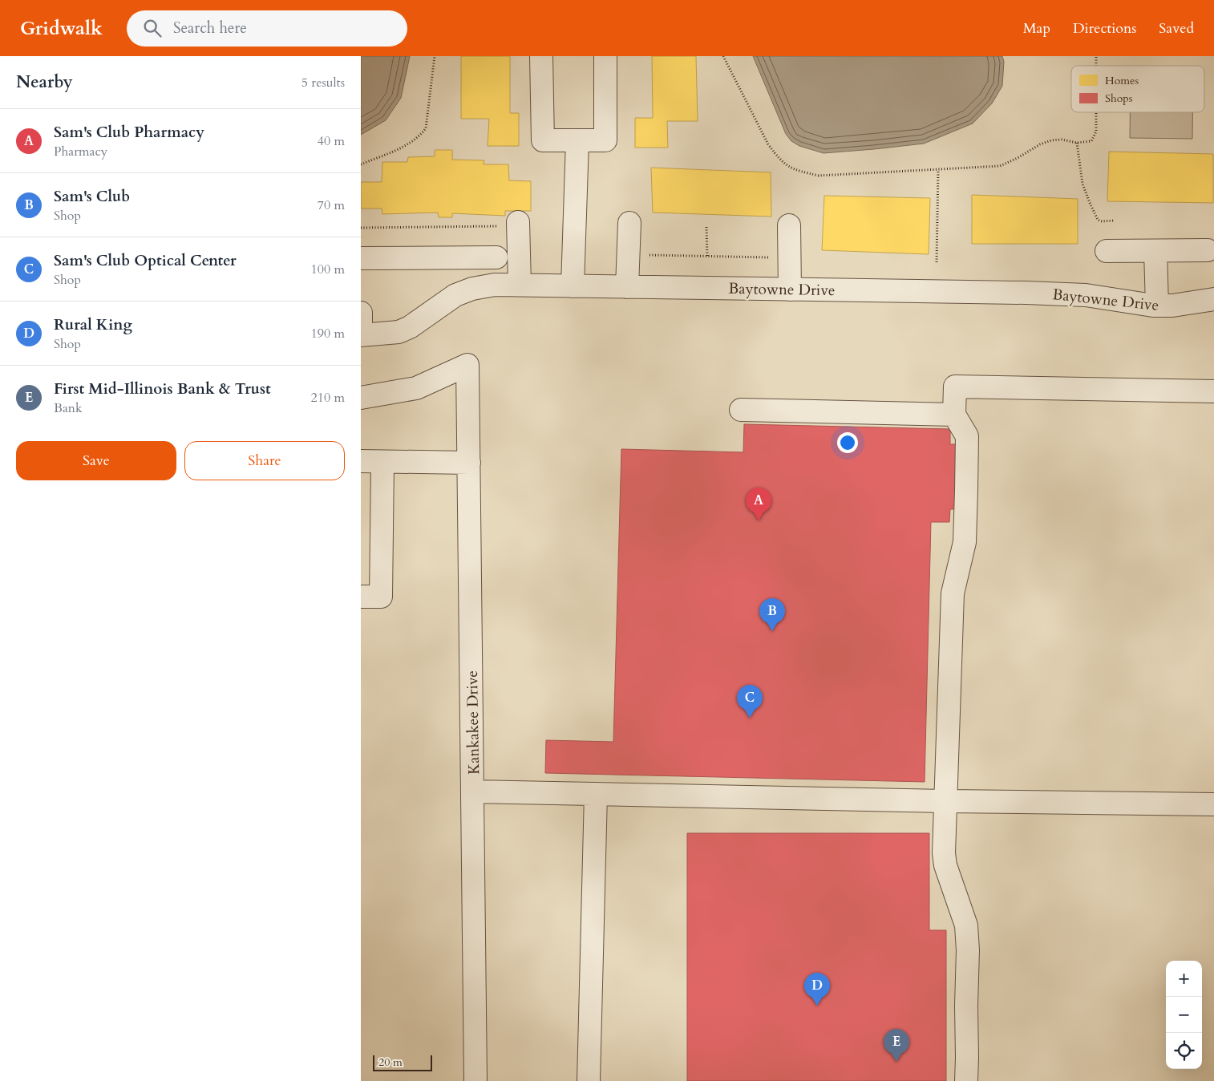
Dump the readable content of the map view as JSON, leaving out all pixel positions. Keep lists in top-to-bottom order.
{
  "streets": {
    "street": ["Baytowne Drive", "Kankakee Drive"]
  },
  "legend": ["Homes", "Shops"],
  "scale_bar": "20 m",
  "page": {
    "header": "Gridwalk",
    "search": "Search here",
    "nav": ["Map", "Directions", "Saved"],
    "heading": ["Nearby", "5 results"],
    "list": [
      {
        "mark": "A",
        "name": "Sam's Club Pharmacy",
        "note": "Pharmacy",
        "value": "40 m"
      },
      {
        "mark": "B",
        "name": "Sam's Club",
        "note": "Shop",
        "value": "70 m"
      },
      {
        "mark": "C",
        "name": "Sam's Club Optical Center",
        "note": "Shop",
        "value": "100 m"
      },
      {
        "mark": "D",
        "name": "Rural King",
        "note": "Shop",
        "value": "190 m"
      },
      {
        "mark": "E",
        "name": "First Mid-Illinois Bank & Trust",
        "note": "Bank",
        "value": "210 m"
      }
    ],
    "buttons": ["Save", "Share"],
    "pins": [
      "A",
      "B",
      "C",
      "D",
      "E"
    ],
    "map_buttons": ["+", "−"],
    "scale": "20 m"
  }
}
